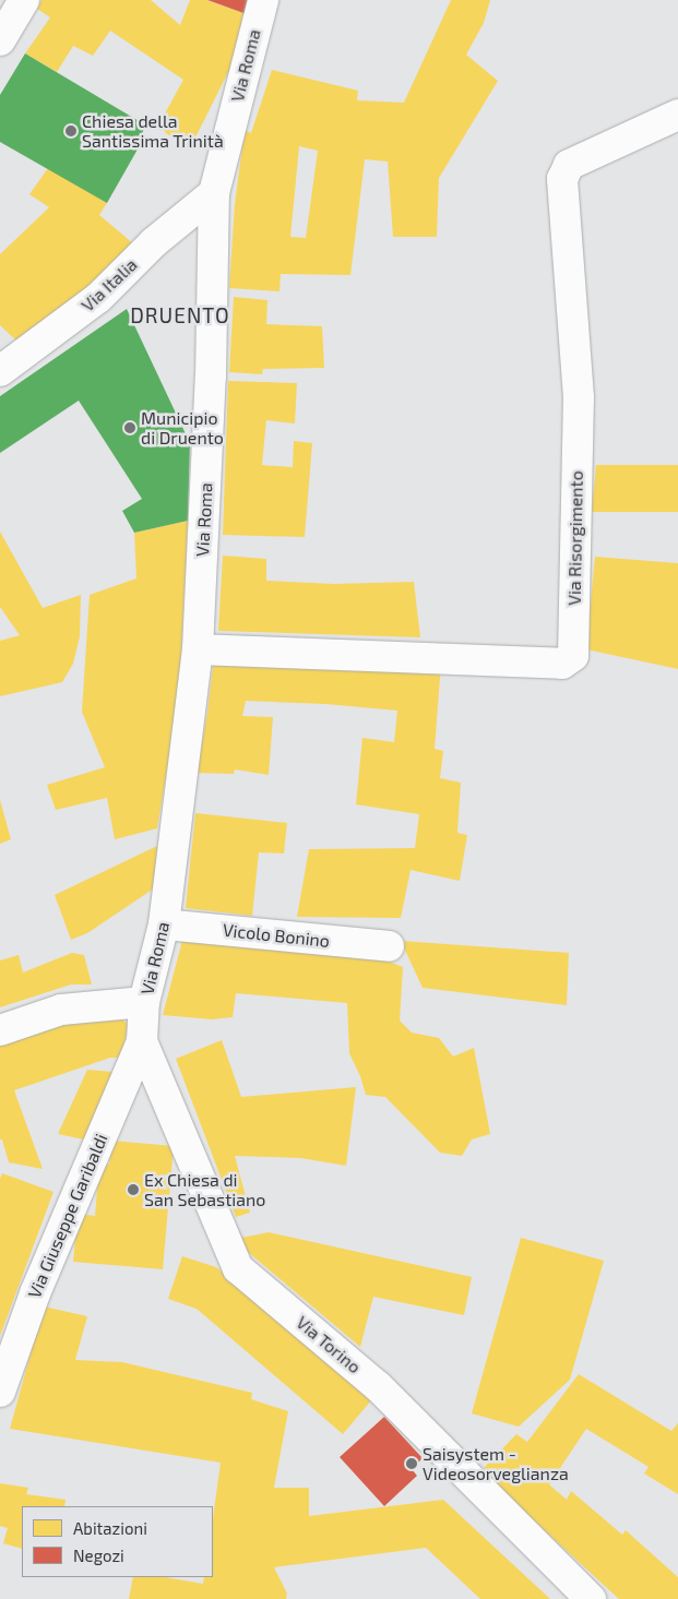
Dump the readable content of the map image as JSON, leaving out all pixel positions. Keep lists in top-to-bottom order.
{
  "streets": {
    "street": [
      "Via Roma",
      "Via Italia",
      "Via Risorgimento",
      "Vicolo Bonino",
      "Via Giuseppe Garibaldi",
      "Via Torino"
    ]
  },
  "crossings": [
    ["Via Roma", "Via Italia"],
    ["Via Roma", "Via Risorgimento"],
    ["Via Roma", "Vicolo Bonino"],
    ["Via Roma", "Via Giuseppe Garibaldi"],
    ["Via Roma", "Via Torino"],
    ["Via Giuseppe Garibaldi", "Via Torino"]
  ],
  "districts": ["DRUENTO"],
  "places": [
    "Chiesa della Santissima Trinità",
    "Municipio di Druento",
    "Ex Chiesa di San Sebastiano",
    "Saisystem - Videosorveglianza"
  ],
  "legend": ["Abitazioni", "Negozi"]
}
